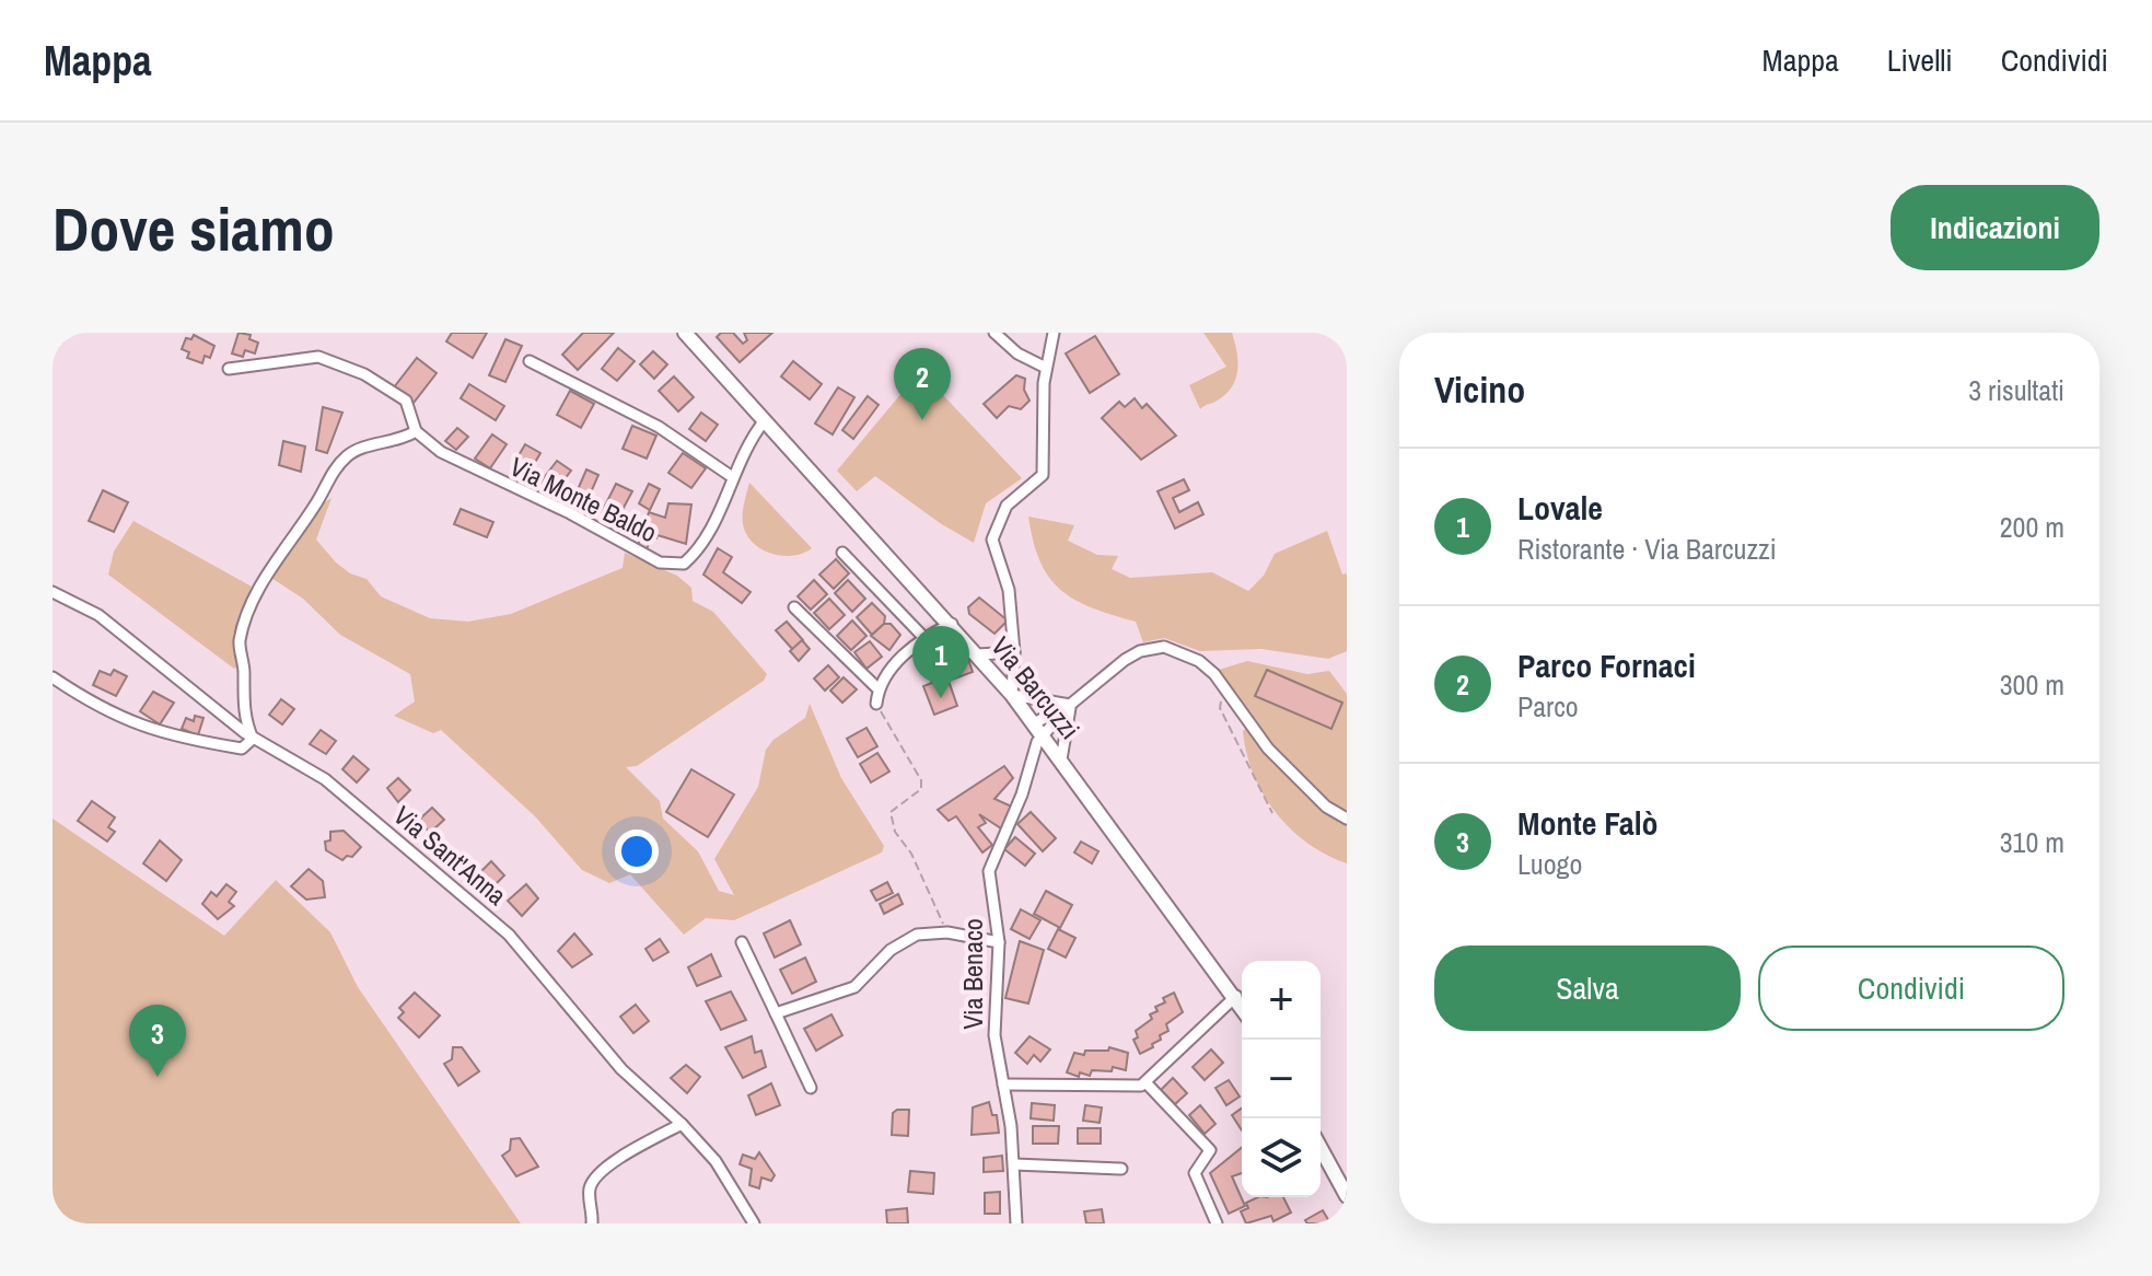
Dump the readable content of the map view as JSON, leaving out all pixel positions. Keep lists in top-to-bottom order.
{
  "streets": {
    "street": [
      "Via Monte Baldo",
      "Via Barcuzzi",
      "Via Sant'Anna",
      "Via Benaco"
    ]
  },
  "crossings": [
    ["Via Monte Baldo", "Via Barcuzzi"],
    ["Via Barcuzzi", "Via Benaco"]
  ],
  "page": {
    "header": "Mappa",
    "nav": ["Mappa", "Livelli", "Condividi"],
    "buttons": [
      "Indicazioni",
      ["Salva", "Condividi"]
    ],
    "title": "Dove siamo",
    "heading": ["Vicino", "3 risultati"],
    "pins": ["2", "1", "3"],
    "list": [
      {
        "mark": "1",
        "name": "Lovale",
        "note": "Ristorante · Via Barcuzzi",
        "value": "200 m"
      },
      {
        "mark": "2",
        "name": "Parco Fornaci",
        "note": "Parco",
        "value": "300 m"
      },
      {
        "mark": "3",
        "name": "Monte Falò",
        "note": "Luogo",
        "value": "310 m"
      }
    ],
    "map_buttons": ["+", "−"]
  }
}
